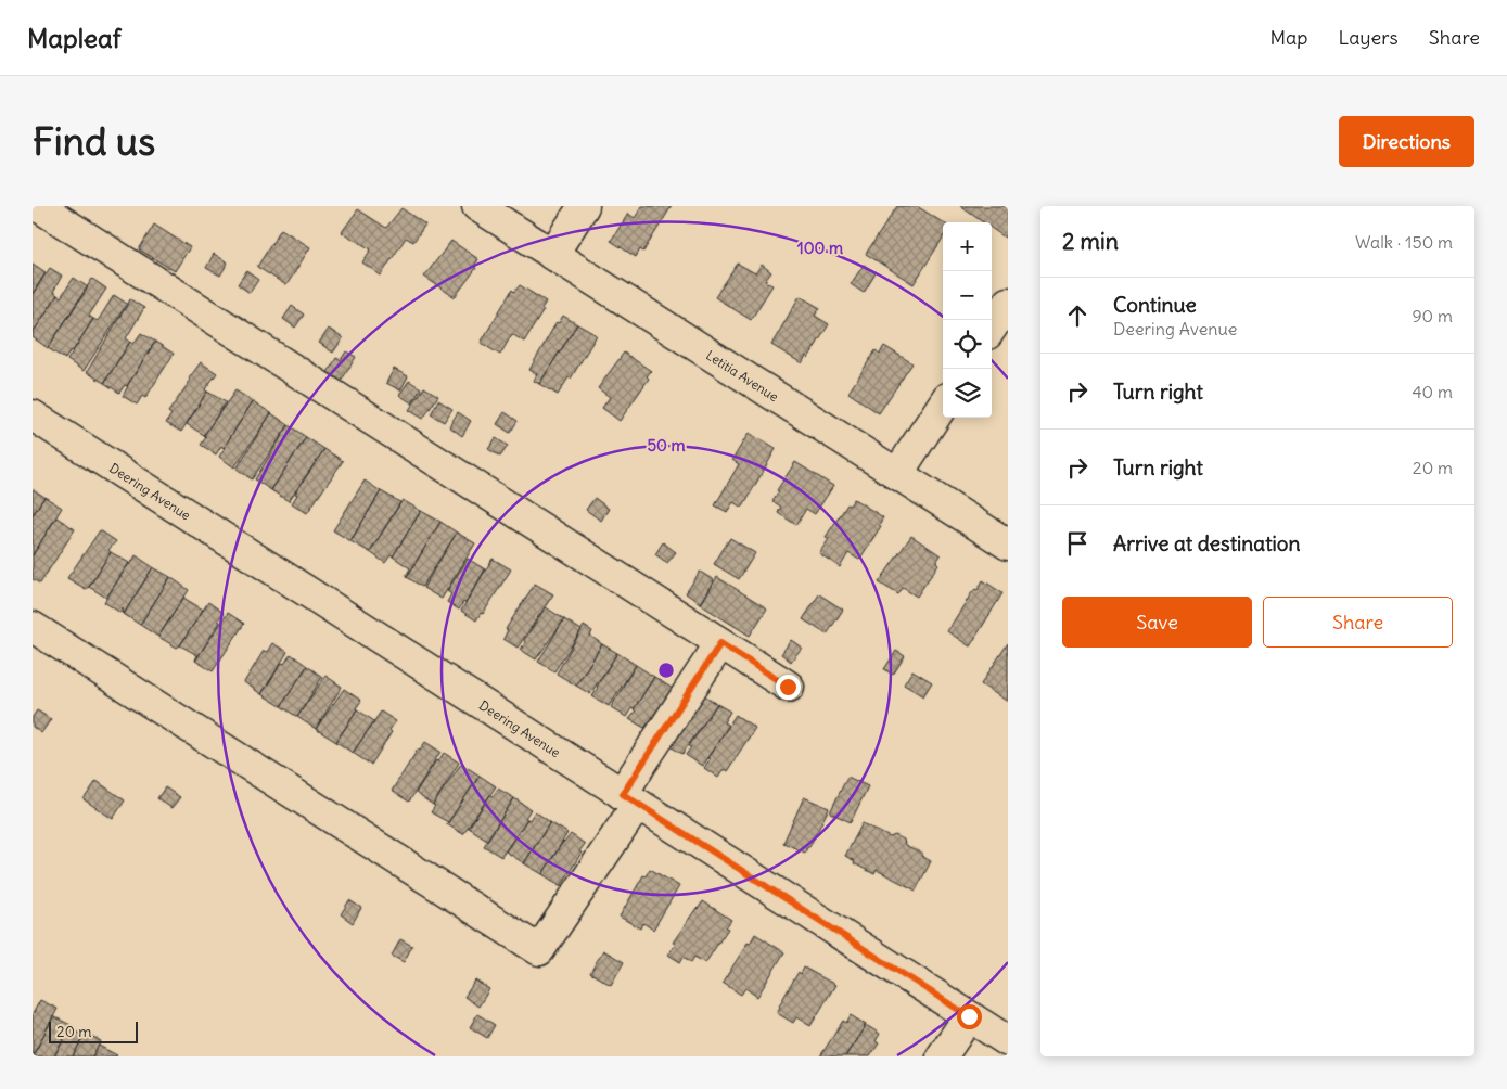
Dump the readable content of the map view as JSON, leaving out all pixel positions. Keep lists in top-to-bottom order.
{
  "streets": {
    "street": ["Letitia Avenue", "Deering Avenue"]
  },
  "scale_bar": "20 m",
  "page": {
    "header": "Mapleaf",
    "nav": ["Map", "Layers", "Share"],
    "buttons": [
      "Directions",
      ["Save", "Share"]
    ],
    "title": "Find us",
    "heading": ["2 min", "Walk · 150 m"],
    "map_buttons": ["+", "−"],
    "list": [
      ["Continue", "Deering Avenue", "90 m"],
      ["Turn right", "40 m"],
      ["Turn right", "20 m"],
      "Arrive at destination"
    ],
    "scale": "20 m"
  },
  "rings": ["100 m", "50 m"]
}
